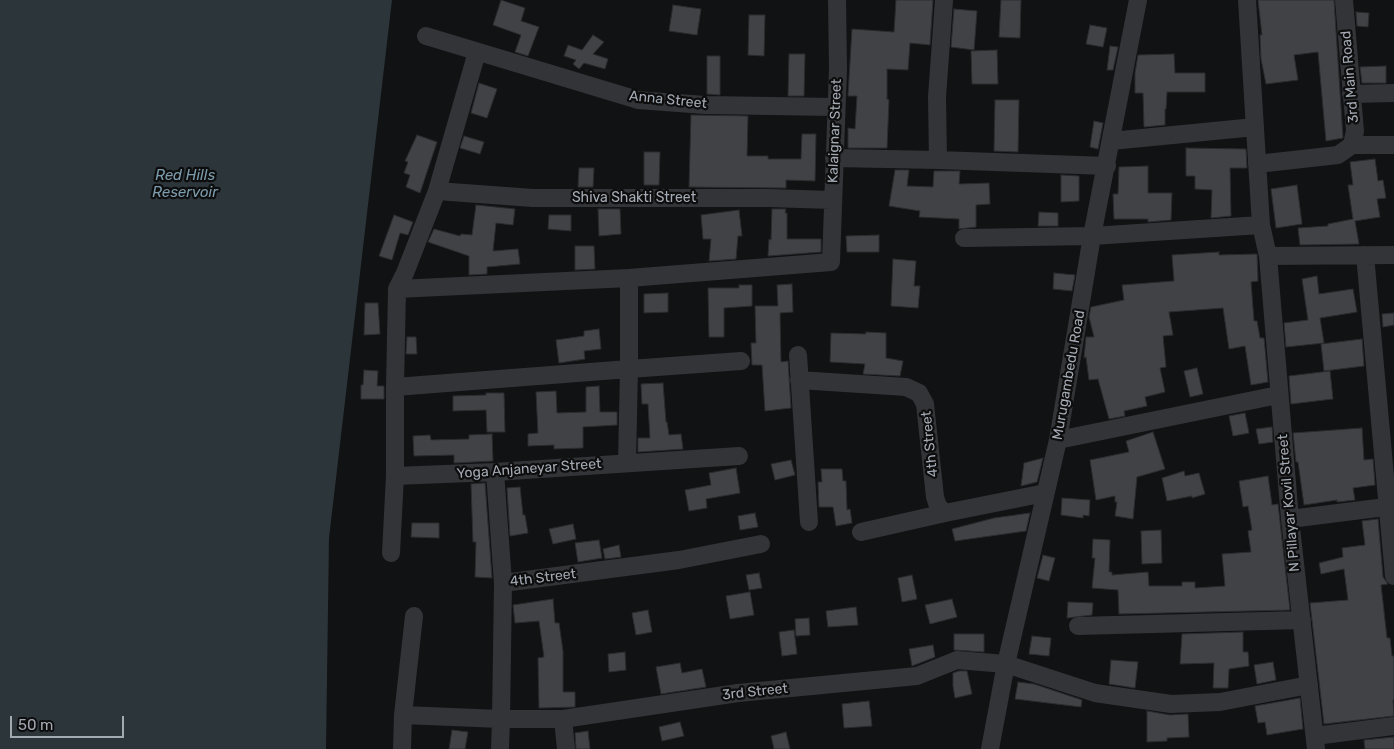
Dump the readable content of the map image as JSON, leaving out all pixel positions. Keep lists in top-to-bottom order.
{
  "streets": {
    "street": [
      "3rd Main Road",
      "Anna Street",
      "Kalaignar Street",
      "Shiva Shakti Street",
      "Murugambedu Road",
      "4th Street",
      "Yoga Anjaneyar Street",
      "N Pillayar Kovil Street",
      "3rd Street"
    ]
  },
  "crossings": [
    ["Anna Street", "Kalaignar Street"],
    ["Kalaignar Street", "Shiva Shakti Street"],
    ["Murugambedu Road", "3rd Street"],
    ["N Pillayar Kovil Street", "3rd Street"]
  ],
  "water": ["Red Hills Reservoir"],
  "scale_bar": "50 m"
}
